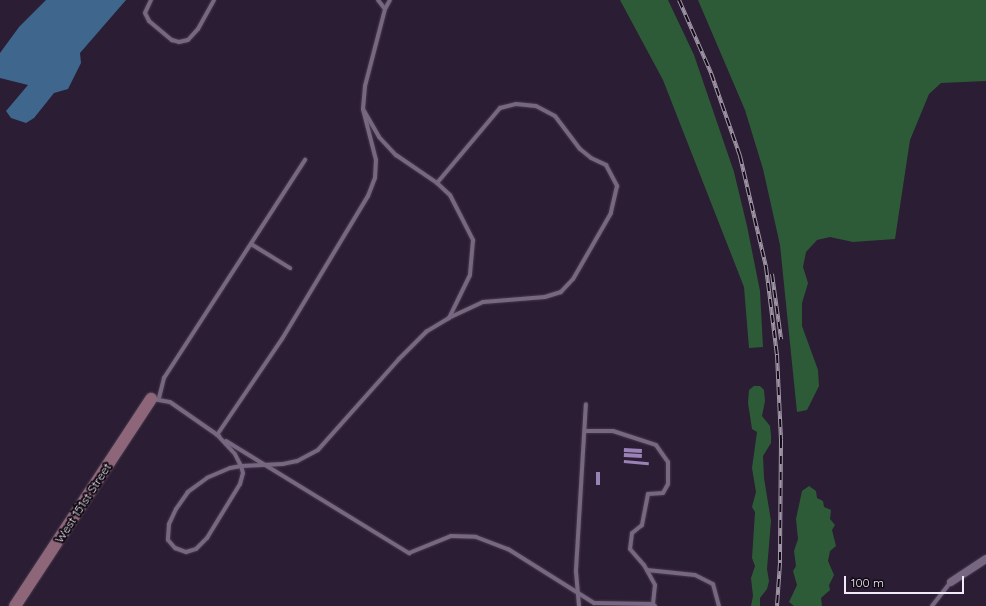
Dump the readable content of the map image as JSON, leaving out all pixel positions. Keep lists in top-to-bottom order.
{
  "streets": {
    "street": ["West 151st Street"]
  },
  "scale_bar": "100 m"
}
